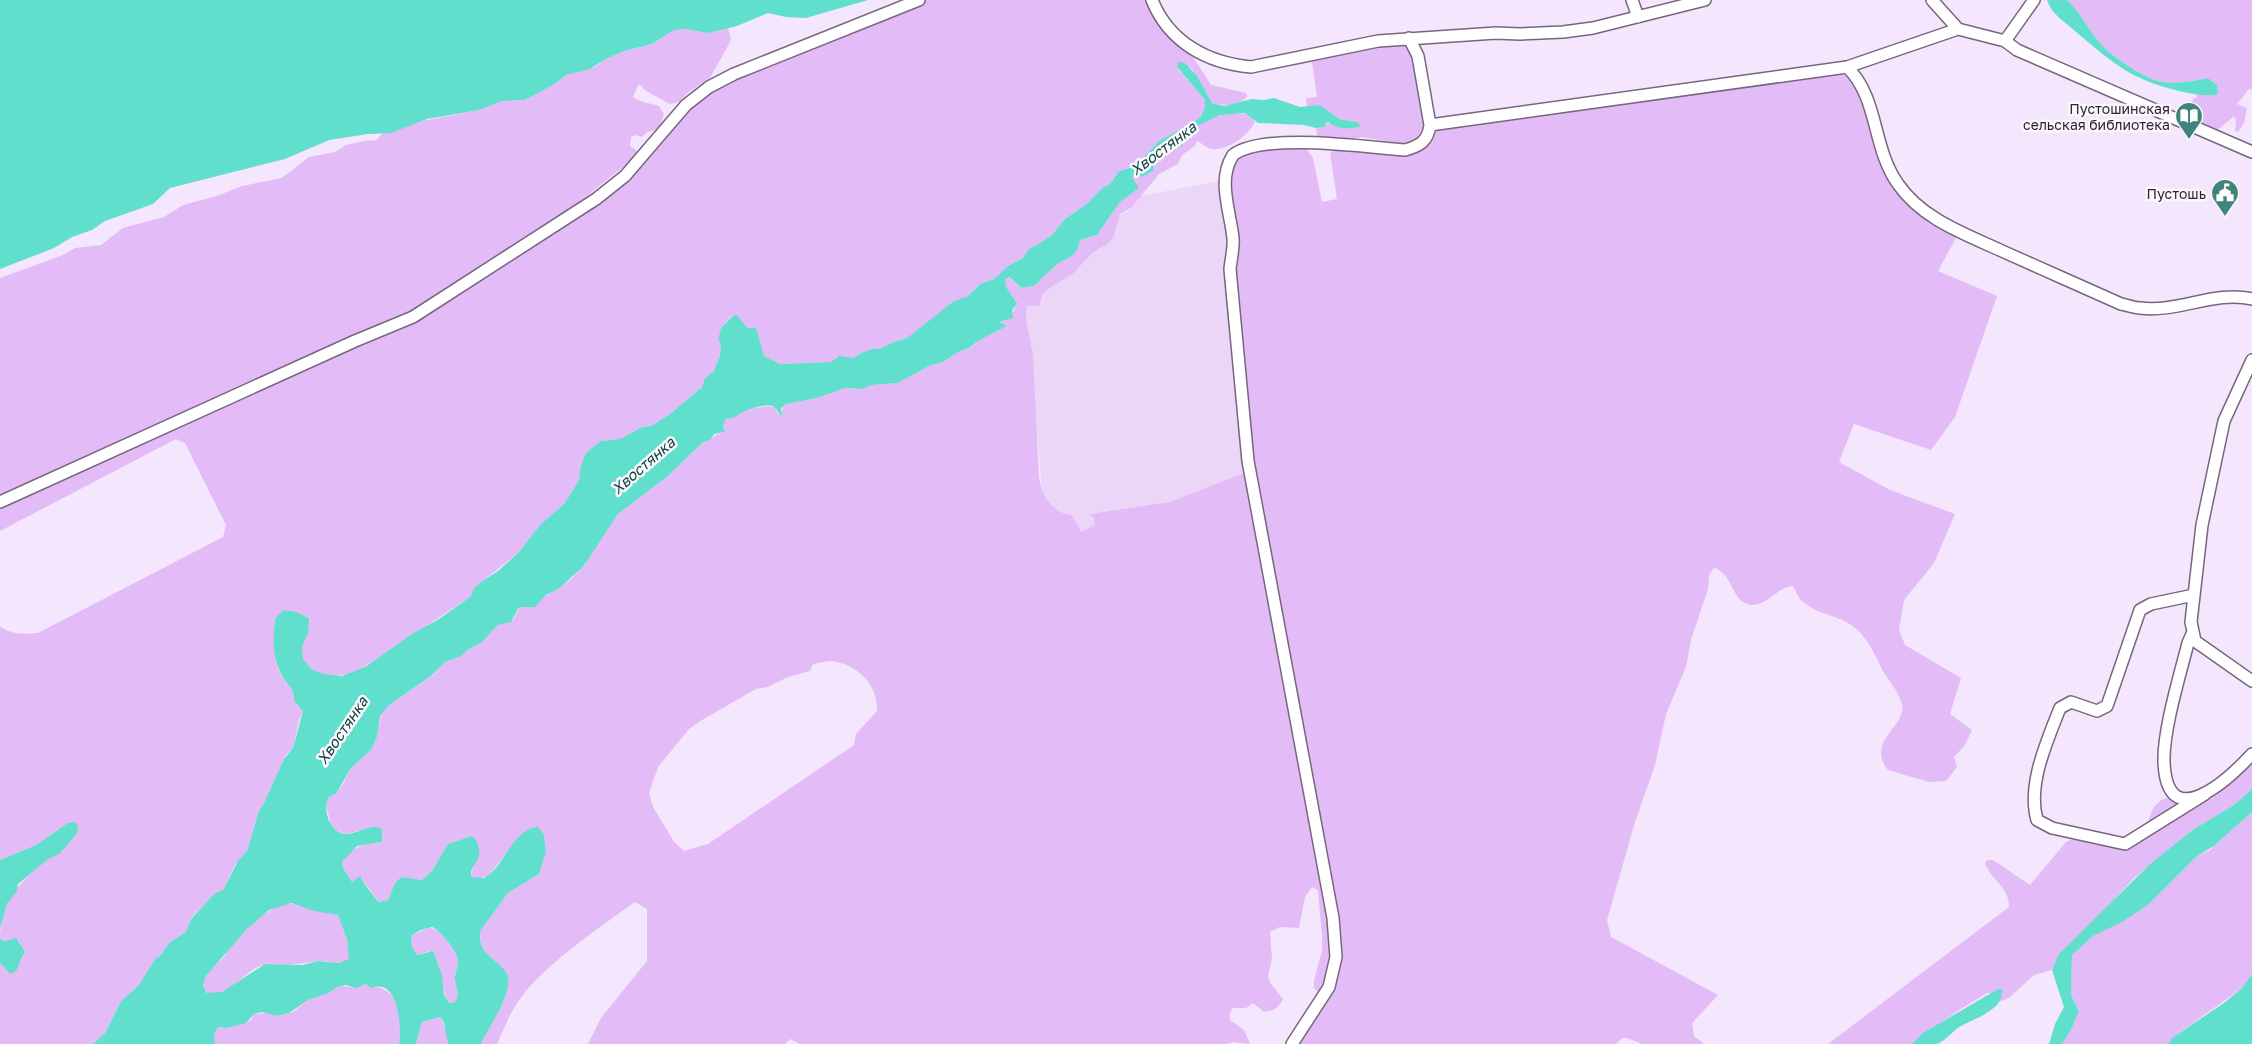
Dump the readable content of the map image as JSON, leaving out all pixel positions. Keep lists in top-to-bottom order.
{
  "water": ["Хвостянка"],
  "places": {
    "library": ["Пустошинская сельская библиотека"],
    "public building": ["Пустошь"]
  }
}
